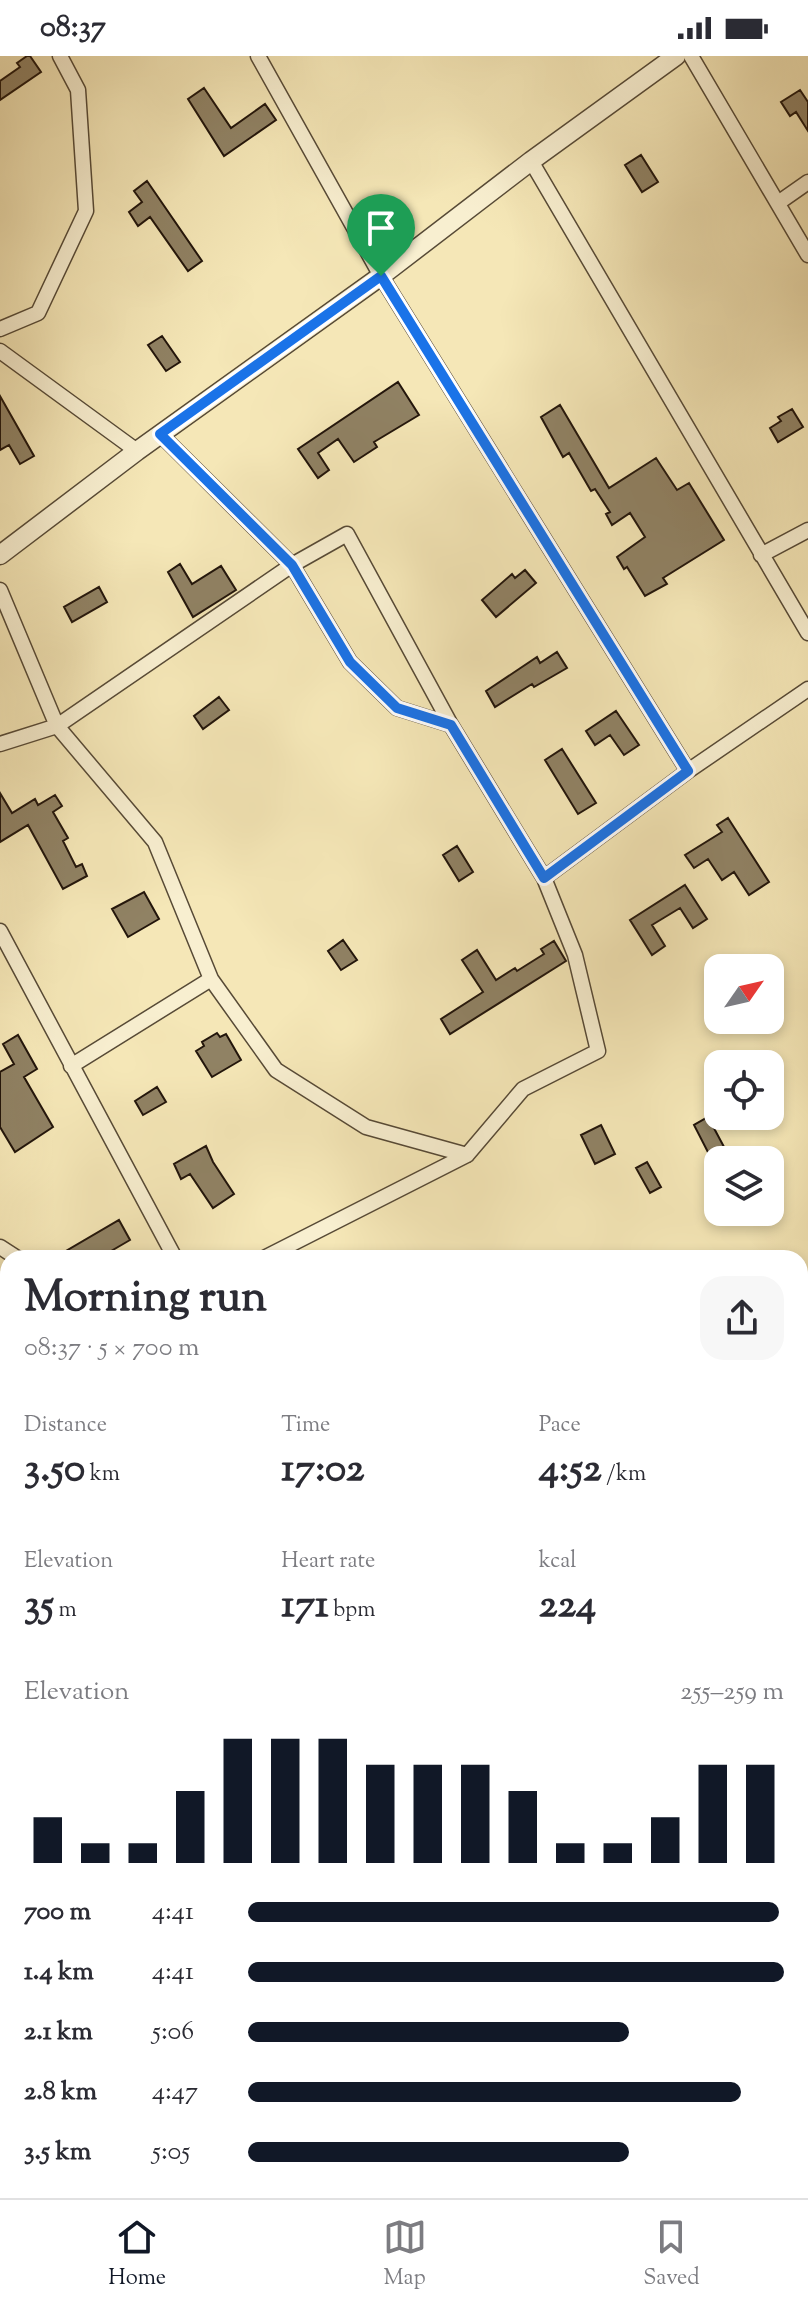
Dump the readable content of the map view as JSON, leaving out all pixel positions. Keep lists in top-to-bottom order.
{
  "north": "top right",
  "page": {
    "status": "08:37",
    "heading": ["Morning run", "08:37 · 5 × 700 m"],
    "stats": [
      ["Distance", "3.50 km"],
      ["Time", "17:02"],
      ["Pace", "4:52 /km"],
      ["Elevation", "35 m"],
      ["Heart rate", "171 bpm"],
      ["kcal", "224"]
    ],
    "chart": ["Elevation", "255–259 m"],
    "list": [
      {
        "name": "700 m",
        "note": "4:41"
      },
      {
        "name": "1.4 km",
        "note": "4:41"
      },
      {
        "name": "2.1 km",
        "note": "5:06"
      },
      {
        "name": "2.8 km",
        "note": "4:47"
      },
      {
        "name": "3.5 km",
        "note": "5:05"
      }
    ],
    "tabs": ["Home", "Map", "Saved"]
  }
}
